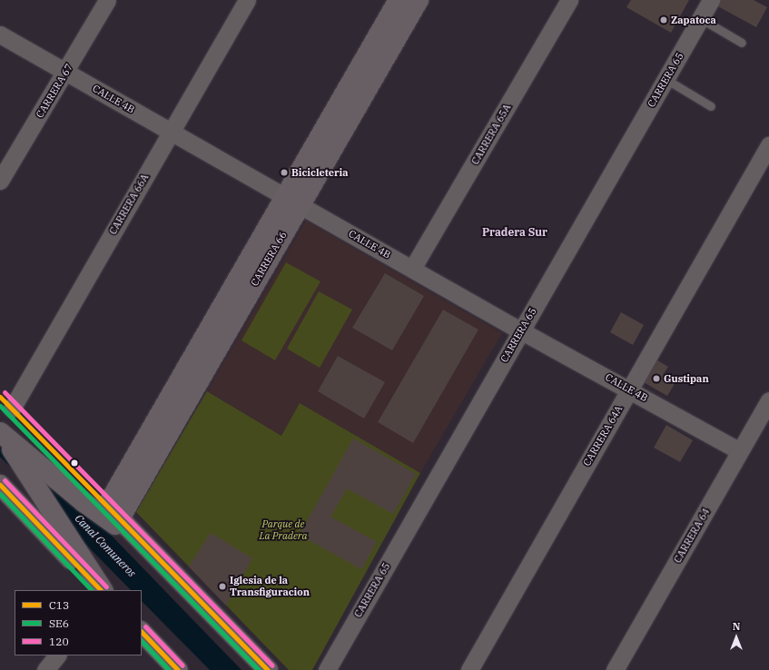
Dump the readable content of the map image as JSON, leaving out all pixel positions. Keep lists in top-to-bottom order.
{
  "streets": {
    "street": [
      "CARRERA 65",
      "CARRERA 67",
      "CALLE 4B",
      "CARRERA 65A",
      "CARRERA 66A",
      "CARRERA 66",
      "CARRERA 64A",
      "CARRERA 64"
    ]
  },
  "crossings": [
    ["CARRERA 65", "CALLE 4B"],
    ["CARRERA 67", "CALLE 4B"],
    ["CALLE 4B", "CARRERA 65A"],
    ["CALLE 4B", "CARRERA 66A"],
    ["CALLE 4B", "CARRERA 66"],
    ["CALLE 4B", "CARRERA 64A"],
    ["CALLE 4B", "CARRERA 64"]
  ],
  "districts": ["Pradera Sur"],
  "water": ["Canal Comuneros"],
  "parks": ["Parque de La Pradera"],
  "places": [
    "Zapatoca",
    "Bicicleteria",
    "Gustipan",
    "Iglesia de la Transfiguracion"
  ],
  "lines": ["transit line 120", "transit line C13", "transit line SE6"],
  "legend": ["C13", "SE6", "120"],
  "north": "top"
}
